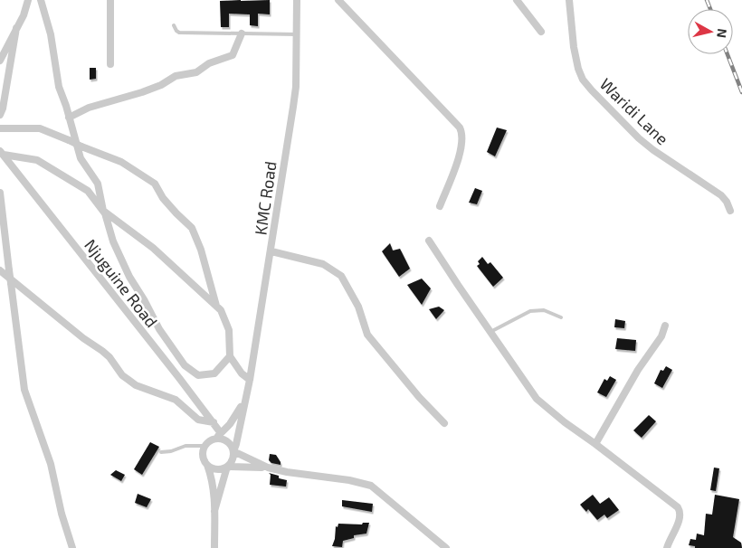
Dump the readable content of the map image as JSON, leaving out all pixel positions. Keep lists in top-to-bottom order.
{
  "streets": {
    "street": ["Waridi Lane", "KMC Road", "Njuguine Road"]
  },
  "crossings": [
    ["KMC Road", "Njuguine Road"]
  ],
  "north": "right"
}
